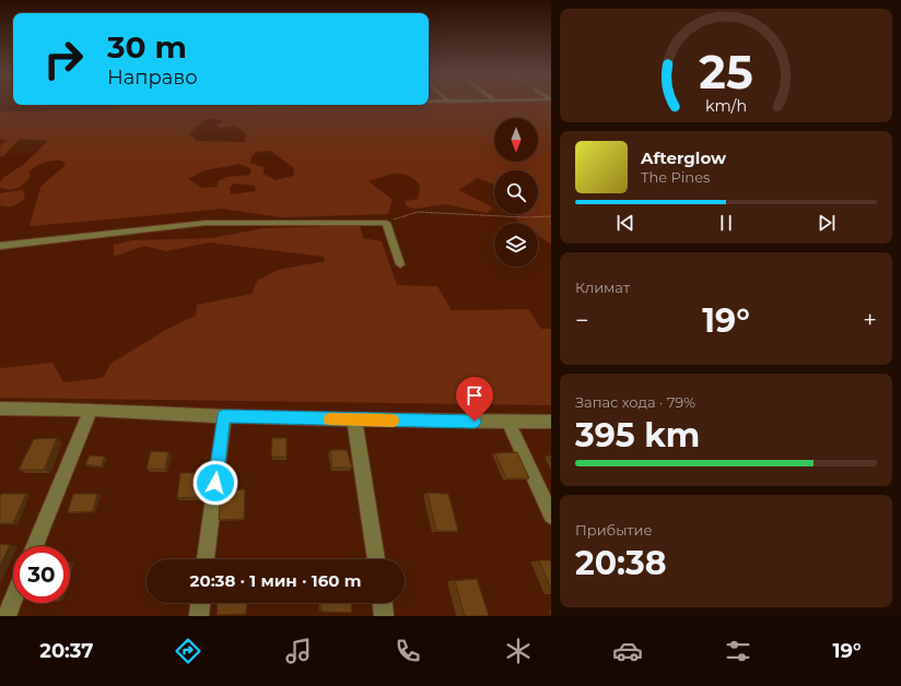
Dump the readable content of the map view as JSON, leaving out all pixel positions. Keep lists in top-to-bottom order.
{
  "north": "bottom",
  "page": {
    "turn": ["30 m", "Направо"],
    "song": ["Afterglow", "The Pines"],
    "tile": [
      "Климат",
      ["Запас хода · 79%", "395 km"],
      ["Прибытие", "20:38"]
    ],
    "heat": ["−", "19°", "+"],
    "limit": "30",
    "trip": "20:38 · 1 мин · 160 m",
    "tabs": ["20:37", "19°"],
    "gauge": ["25", "km/h"]
  }
}
